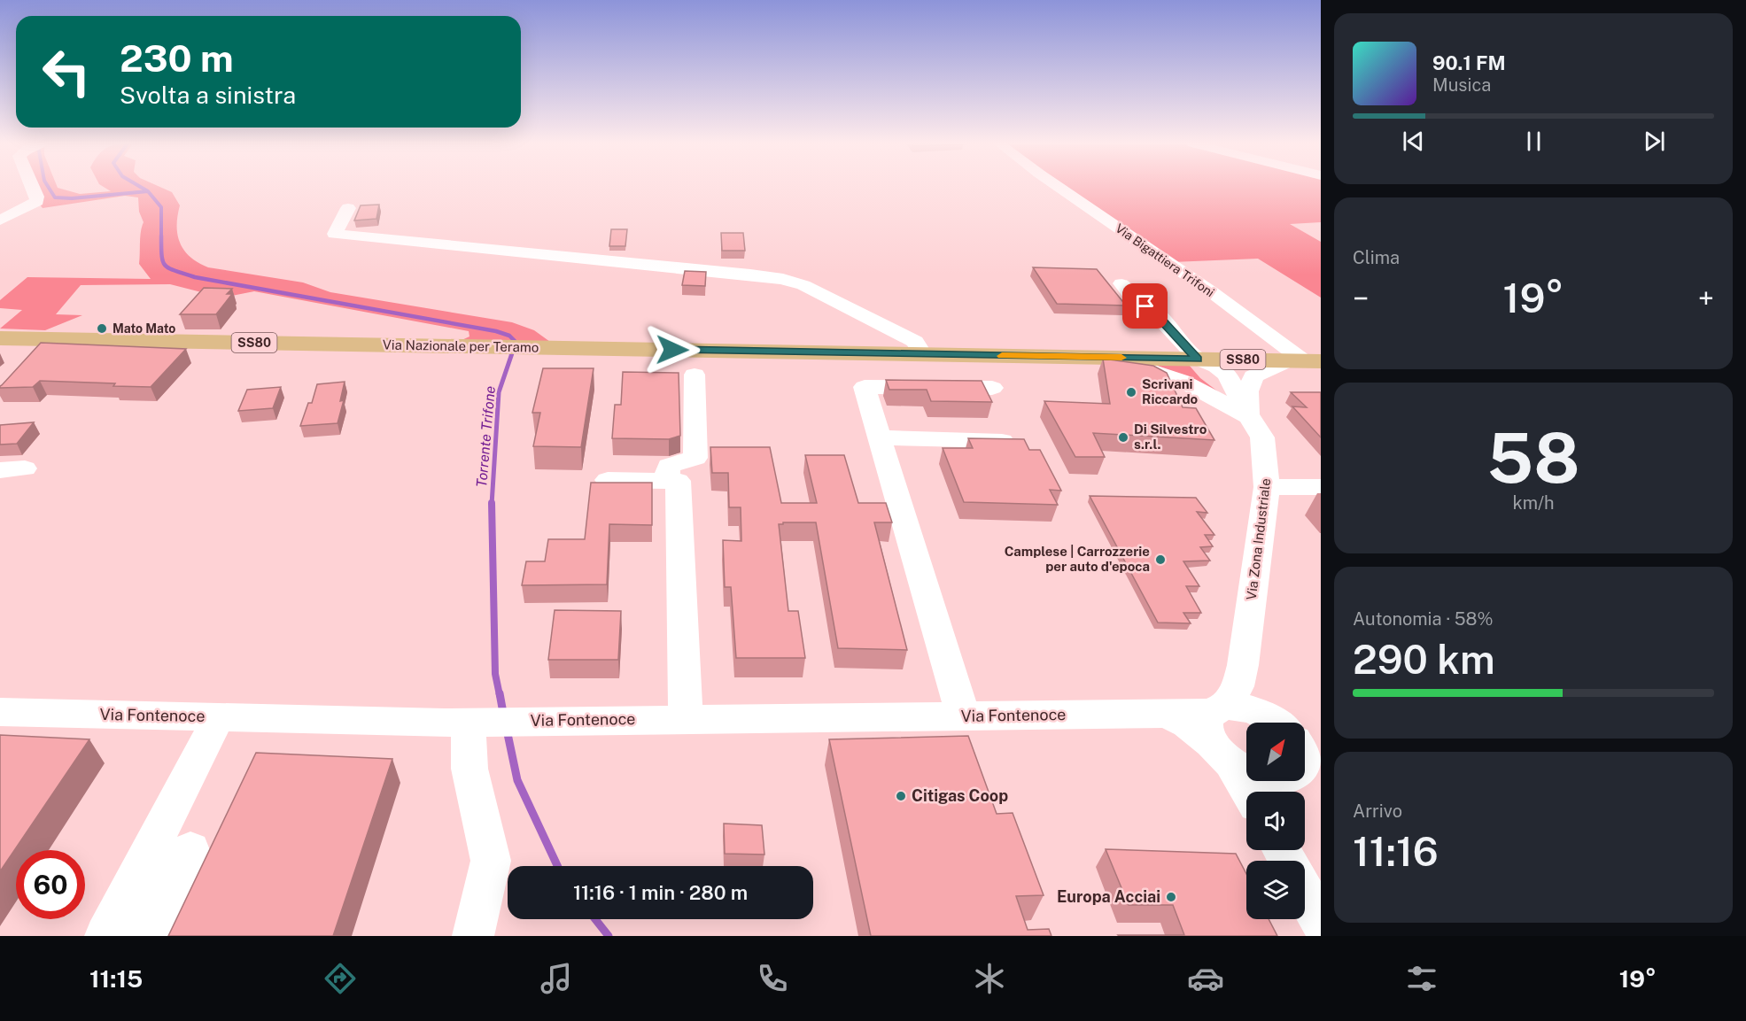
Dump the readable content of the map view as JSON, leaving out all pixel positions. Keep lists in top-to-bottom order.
{
  "streets": {
    "main road": ["SS80", "Via Nazionale per Teramo"],
    "street": ["Via Bigattiera Trifoni", "Via Zona Industriale", "Via Fontenoce"]
  },
  "crossings": [
    ["Via Bigattiera Trifoni", "Via Nazionale per Teramo"],
    ["Via Zona Industriale", "Via Fontenoce"]
  ],
  "water": ["Torrente Trifone"],
  "places": [
    "Mato Mato",
    "Scrivani Riccardo",
    "Di Silvestro s.r.l.",
    "Camplese | Carrozzerie per auto d'epoca",
    "Citigas Coop",
    "Europa Acciai"
  ],
  "north": "top right",
  "page": {
    "turn": ["230 m", "Svolta a sinistra"],
    "song": ["90.1 FM", "Musica"],
    "tile": [
      "Clima",
      ["58", "km/h"],
      ["Autonomia · 58%", "290 km"],
      ["Arrivo", "11:16"]
    ],
    "heat": ["−", "19°", "+"],
    "limit": "60",
    "trip": "11:16 · 1 min · 280 m",
    "tabs": ["11:15", "19°"]
  }
}
